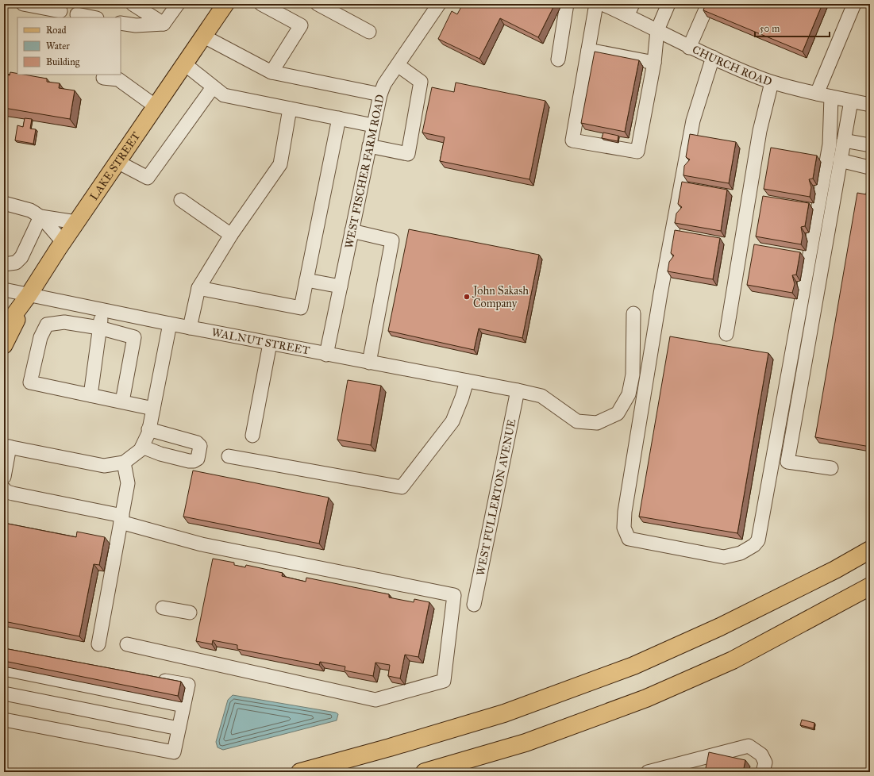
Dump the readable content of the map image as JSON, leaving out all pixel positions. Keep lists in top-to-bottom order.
{
  "streets": {
    "main road": ["LAKE STREET"],
    "street": [
      "CHURCH ROAD",
      "WEST FISCHER FARM ROAD",
      "WALNUT STREET",
      "WEST FULLERTON AVENUE"
    ]
  },
  "crossings": [
    ["LAKE STREET", "WALNUT STREET"],
    ["WEST FISCHER FARM ROAD", "WALNUT STREET"],
    ["WALNUT STREET", "WEST FULLERTON AVENUE"]
  ],
  "places": ["John Sakash Company"],
  "legend": ["Road", "Water", "Building"],
  "scale_bar": "50 m"
}
